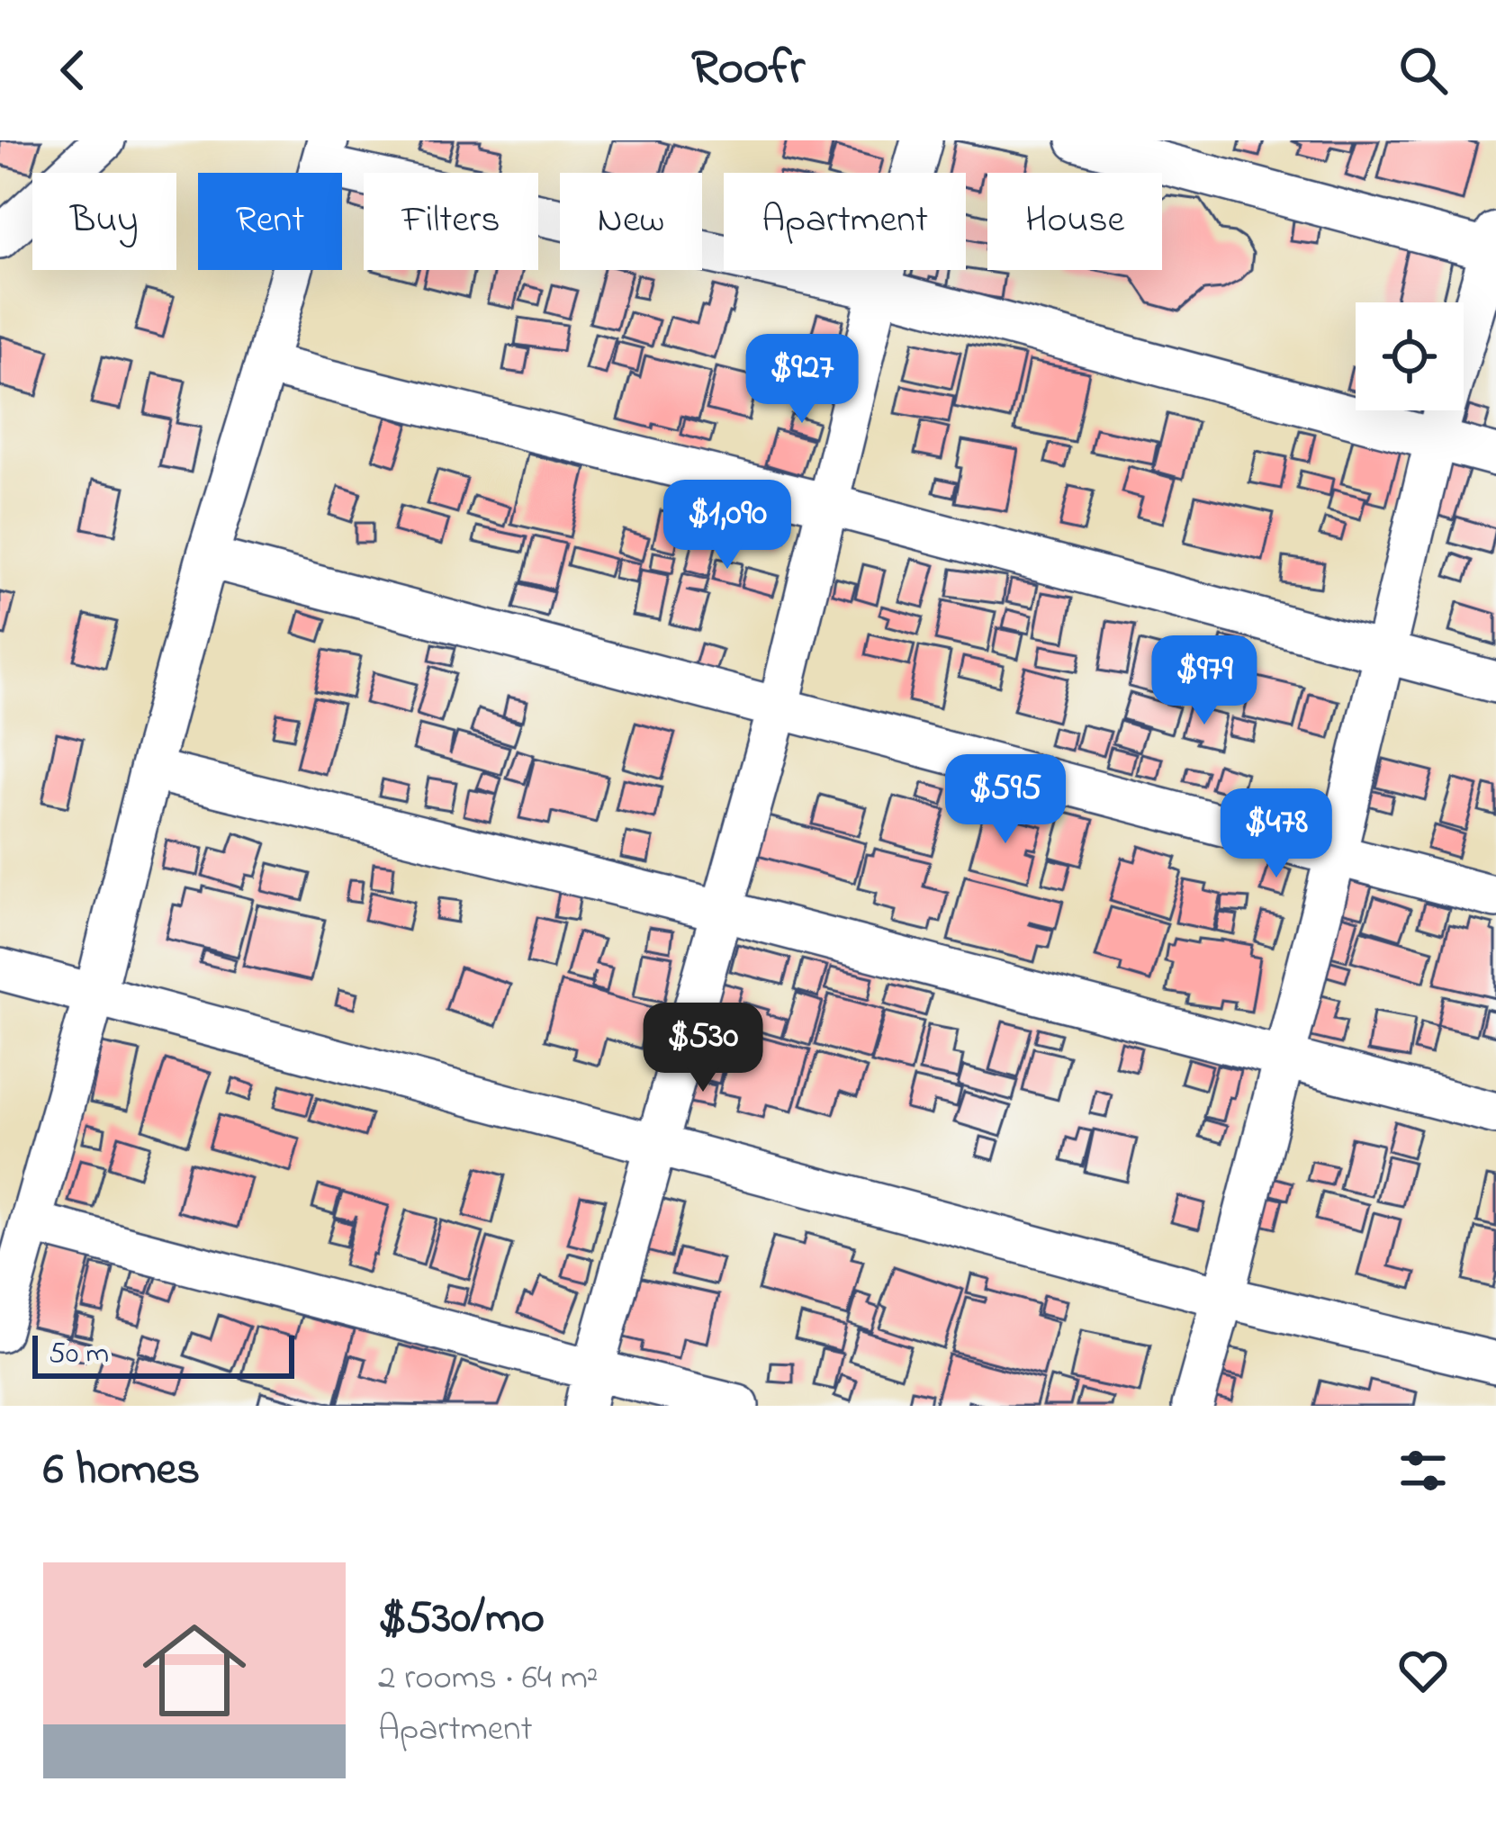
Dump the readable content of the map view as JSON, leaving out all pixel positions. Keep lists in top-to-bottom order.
{
  "scale_bar": "50 m",
  "page": {
    "header": "Roofr",
    "chip": [
      "Buy",
      "Rent",
      "Filters",
      "New",
      "Apartment",
      "House"
    ],
    "price": [
      "$927",
      "$1,090",
      "$979",
      "$595",
      "$478",
      "$530"
    ],
    "scale": "50 m",
    "heading": "6 homes",
    "list": [
      {
        "name": "$530/mo",
        "note": "2 rooms · 64 m² · Apartment"
      }
    ]
  }
}
